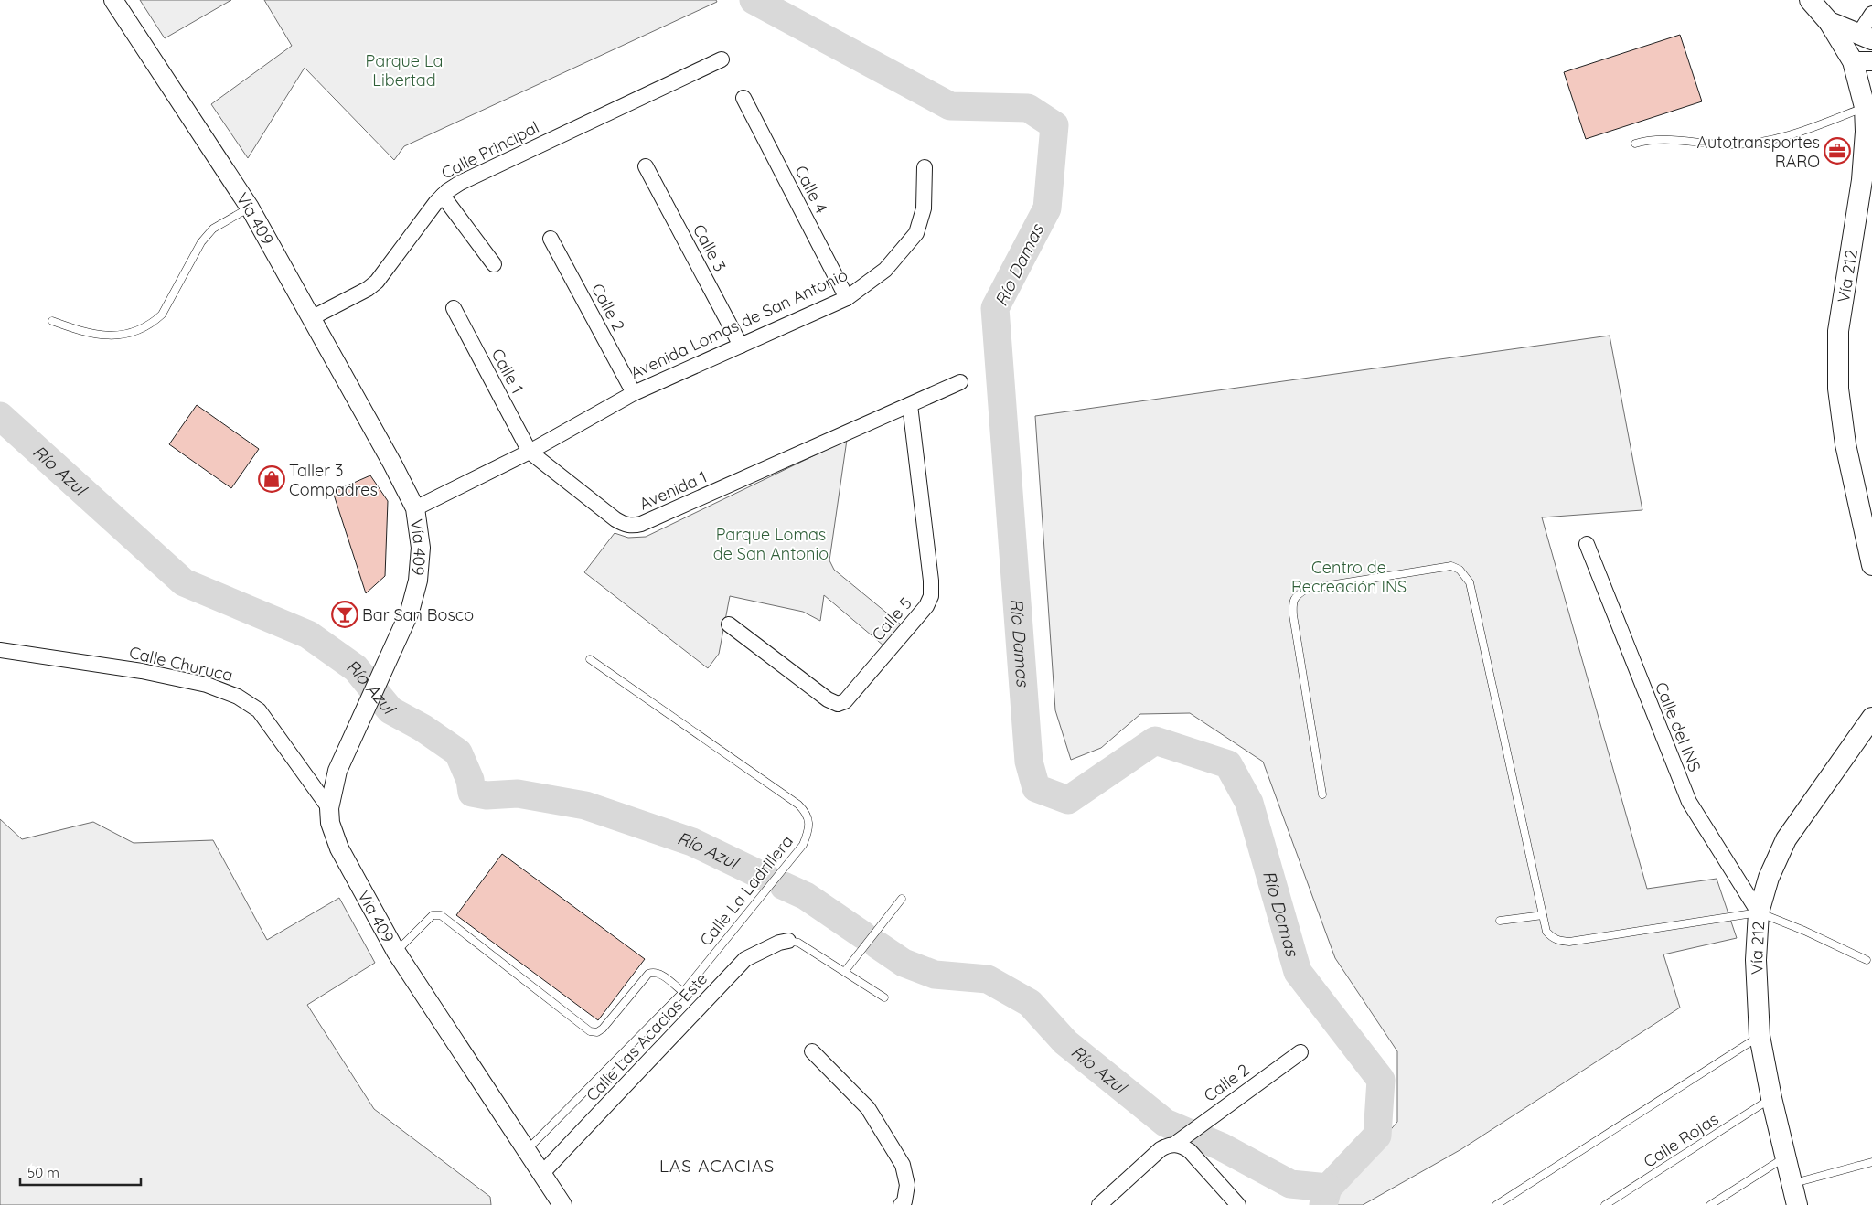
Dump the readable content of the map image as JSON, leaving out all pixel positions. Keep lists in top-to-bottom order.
{
  "streets": {
    "main road": ["Vía 212"],
    "street": [
      "Calle Principal",
      "Calle 4",
      "Vía 409",
      "Calle 3",
      "Calle 2",
      "Avenida Lomas de San Antonio",
      "Calle 1",
      "Avenida 1",
      "Calle 5",
      "Calle Churuca",
      "Calle del INS",
      "Calle Las Acacias Este"
    ],
    "lane": ["Calle La Ladrillera", "Calle Rojas"]
  },
  "crossings": [
    ["Calle Principal", "Vía 409"],
    ["Calle 4", "Avenida Lomas de San Antonio"],
    ["Vía 409", "Calle Churuca"],
    ["Vía 409", "Calle La Ladrillera"],
    ["Vía 409", "Calle Las Acacias Este"],
    ["Calle 3", "Avenida Lomas de San Antonio"],
    ["Vía 212", "Calle del INS"],
    ["Vía 212", "Calle Rojas"],
    ["Calle 2", "Avenida Lomas de San Antonio"],
    ["Avenida Lomas de San Antonio", "Calle 1"],
    ["Avenida Lomas de San Antonio", "Avenida 1"],
    ["Calle 1", "Avenida 1"],
    ["Avenida 1", "Calle 5"]
  ],
  "districts": ["LAS ACACIAS"],
  "water": ["Río Damas", "Río Azul"],
  "parks": ["Parque La Libertad", "Parque Lomas de San Antonio", "Centro de Recreación INS"],
  "places": {
    "office": ["Autotransportes RARO"],
    "shop": ["Taller 3 Compadres"],
    "bar": ["Bar San Bosco"]
  },
  "scale_bar": "50 m"
}
